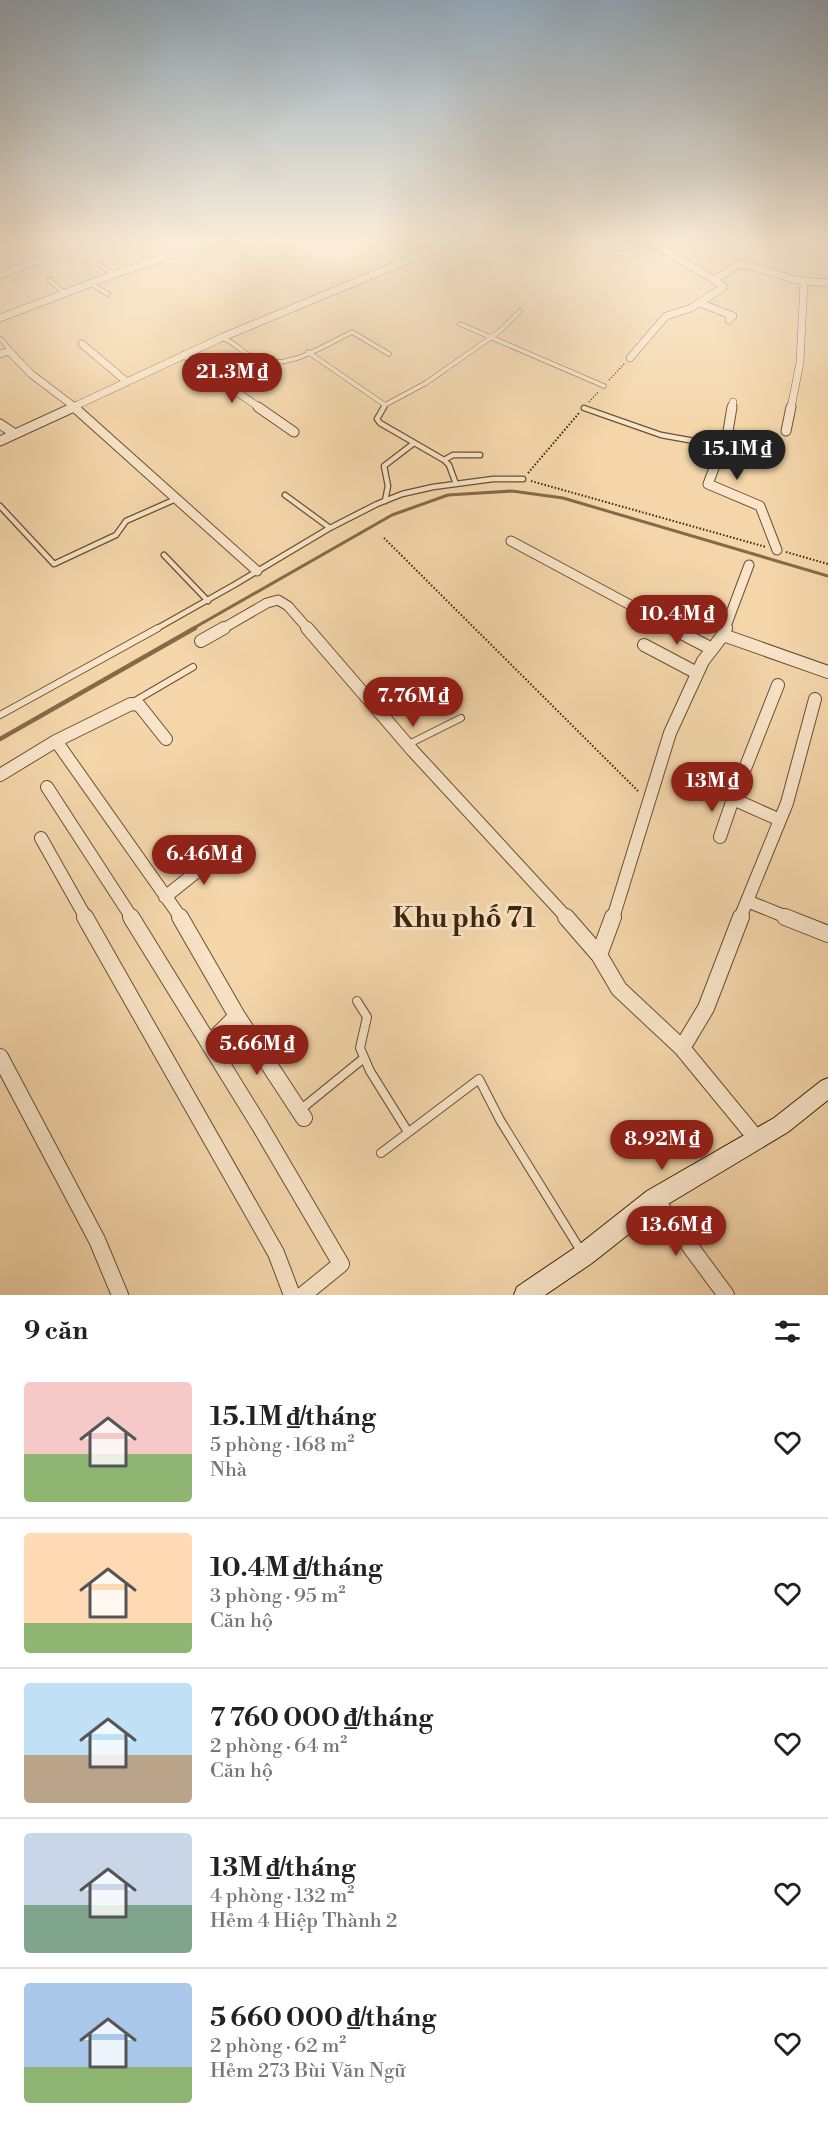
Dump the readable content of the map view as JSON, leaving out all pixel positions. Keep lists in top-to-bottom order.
{
  "districts": ["Khu phố 71"],
  "page": {
    "price": [
      "21.3M ₫",
      "15.1M ₫",
      "10.4M ₫",
      "7.76M ₫",
      "13M ₫",
      "6.46M ₫",
      "5.66M ₫",
      "8.92M ₫",
      "13.6M ₫"
    ],
    "heading": "9 căn",
    "list": [
      {
        "name": "15.1M ₫/tháng",
        "note": "5 phòng · 168 m² · Nhà"
      },
      {
        "name": "10.4M ₫/tháng",
        "note": "3 phòng · 95 m² · Căn hộ"
      },
      {
        "name": "7 760 000 ₫/tháng",
        "note": "2 phòng · 64 m² · Căn hộ"
      },
      {
        "name": "13M ₫/tháng",
        "note": "4 phòng · 132 m² · Hẻm 4 Hiệp Thành 2"
      },
      {
        "name": "5 660 000 ₫/tháng",
        "note": "2 phòng · 62 m² · Hẻm 273 Bùi Văn Ngữ"
      }
    ]
  }
}
